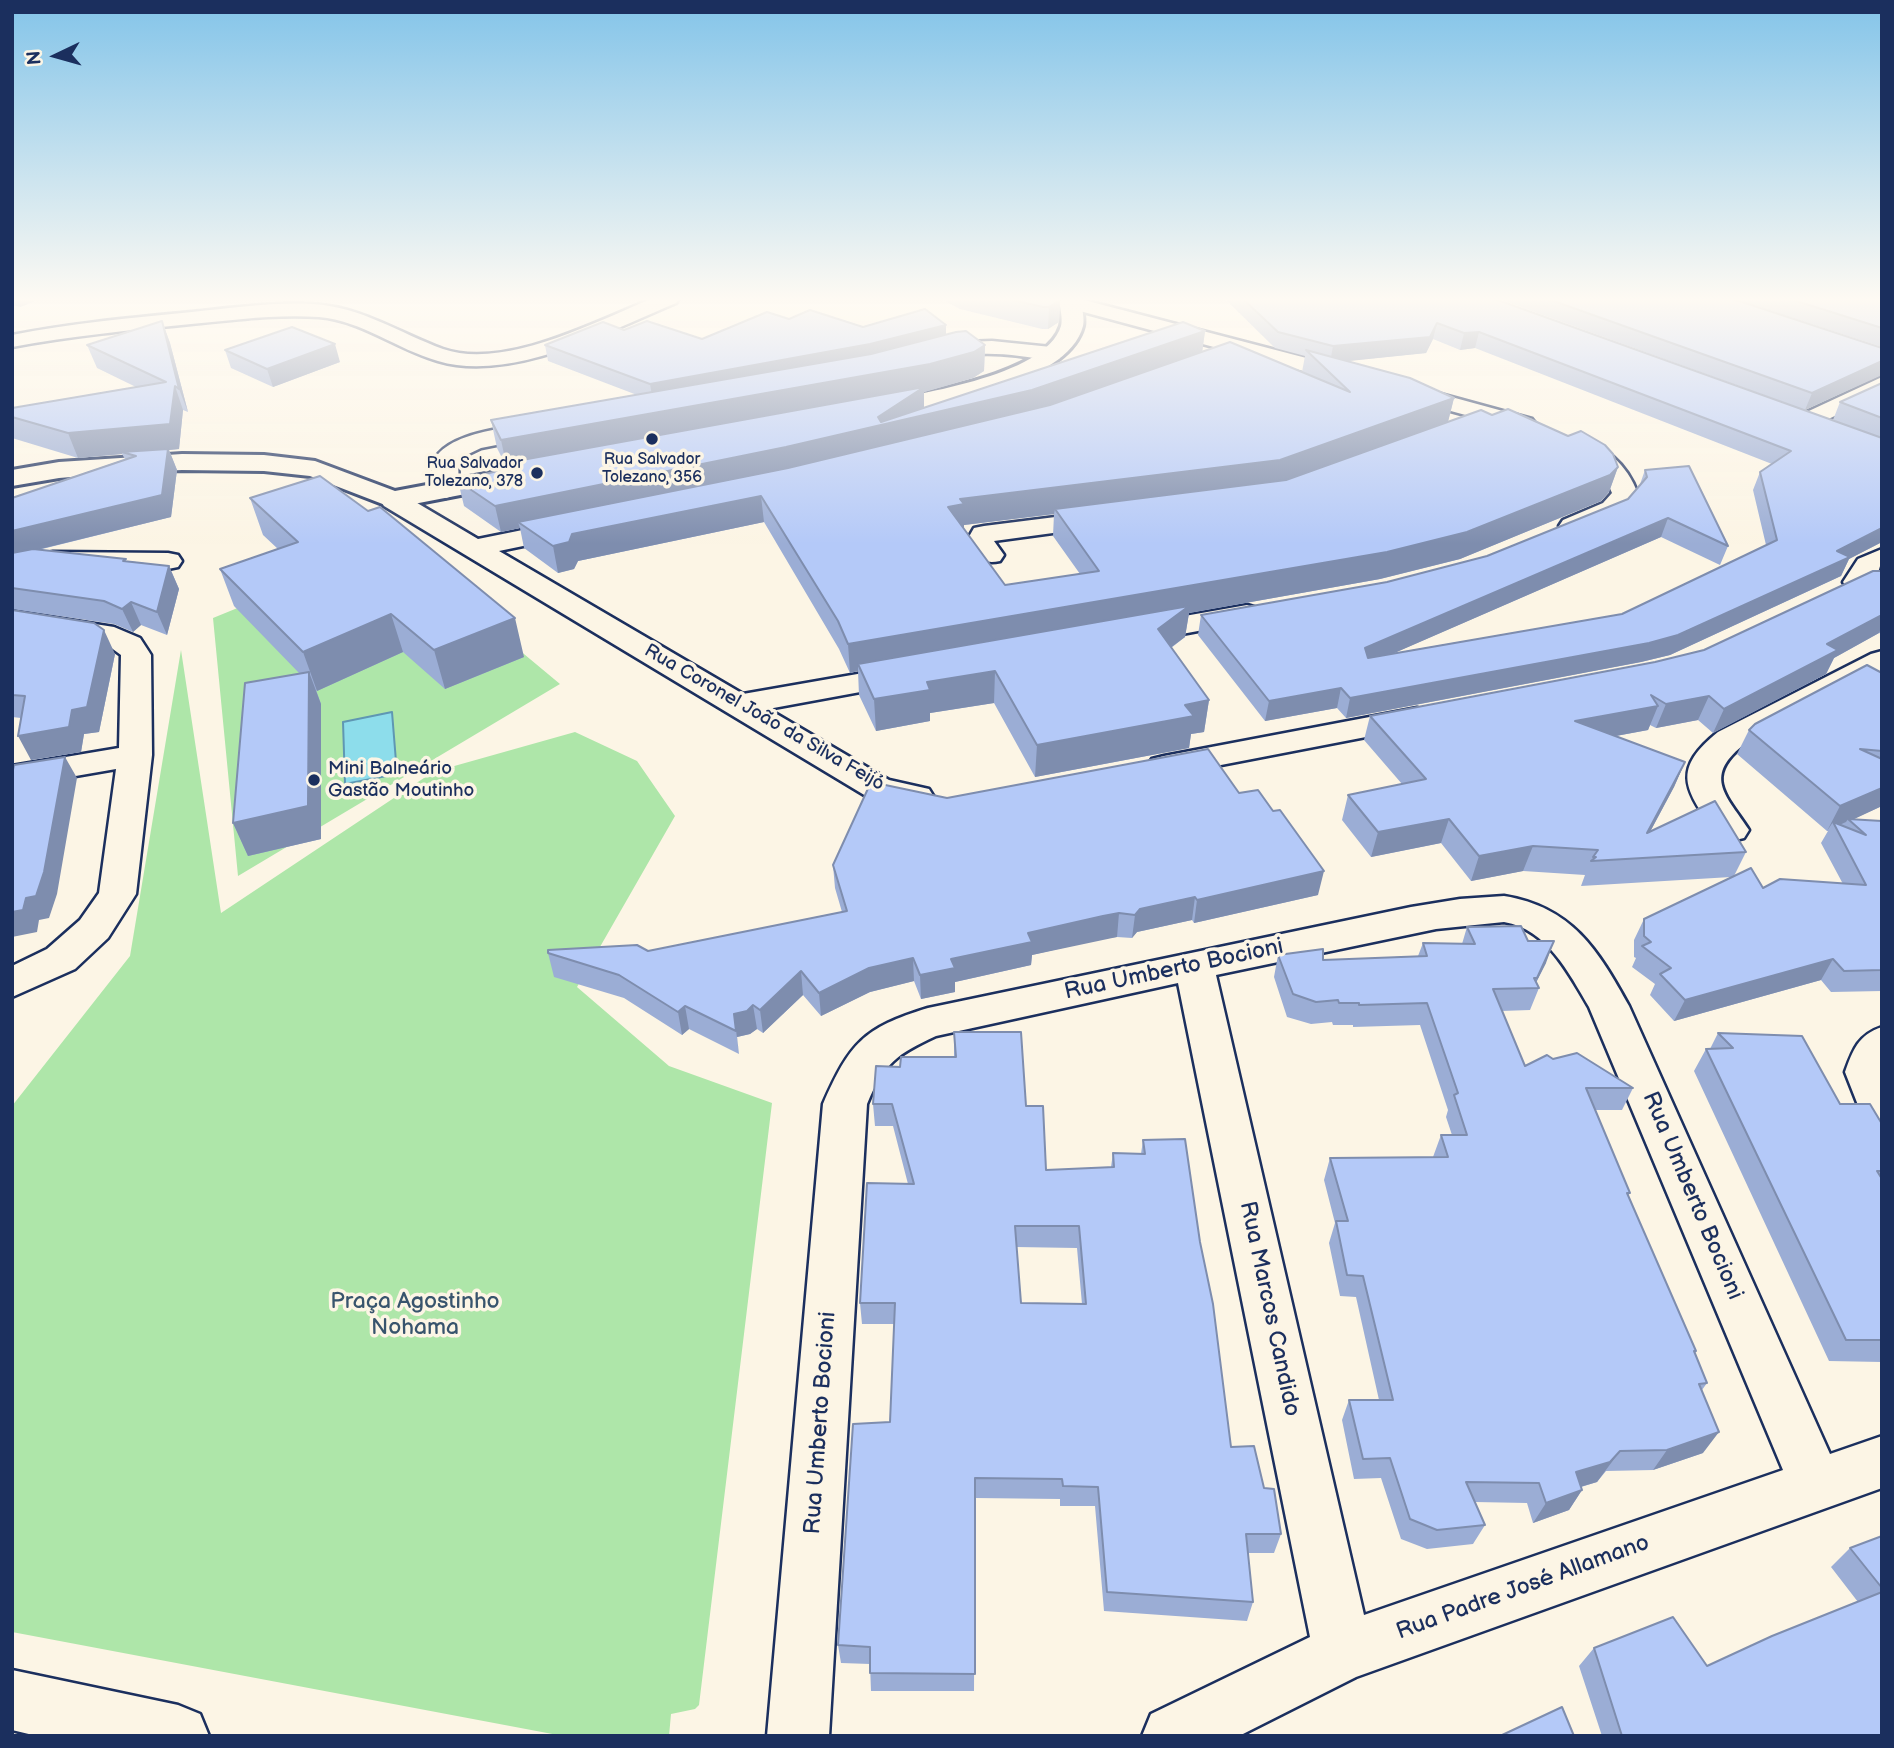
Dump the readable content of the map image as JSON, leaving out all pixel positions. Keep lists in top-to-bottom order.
{
  "streets": {
    "street": [
      "Rua Coronel João da Silva Feijó",
      "Rua Umberto Bocioni",
      "Rua Marcos Candido",
      "Rua Padre José Allamano"
    ]
  },
  "crossings": [
    ["Rua Umberto Bocioni", "Rua Marcos Candido"],
    ["Rua Umberto Bocioni", "Rua Padre José Allamano"],
    ["Rua Marcos Candido", "Rua Padre José Allamano"]
  ],
  "parks": ["Praça Agostinho Nohama"],
  "places": ["Rua Salvador Tolezano, 356", "Rua Salvador Tolezano, 378", "Mini Balneário Gastão Moutinho"],
  "north": "left"
}
